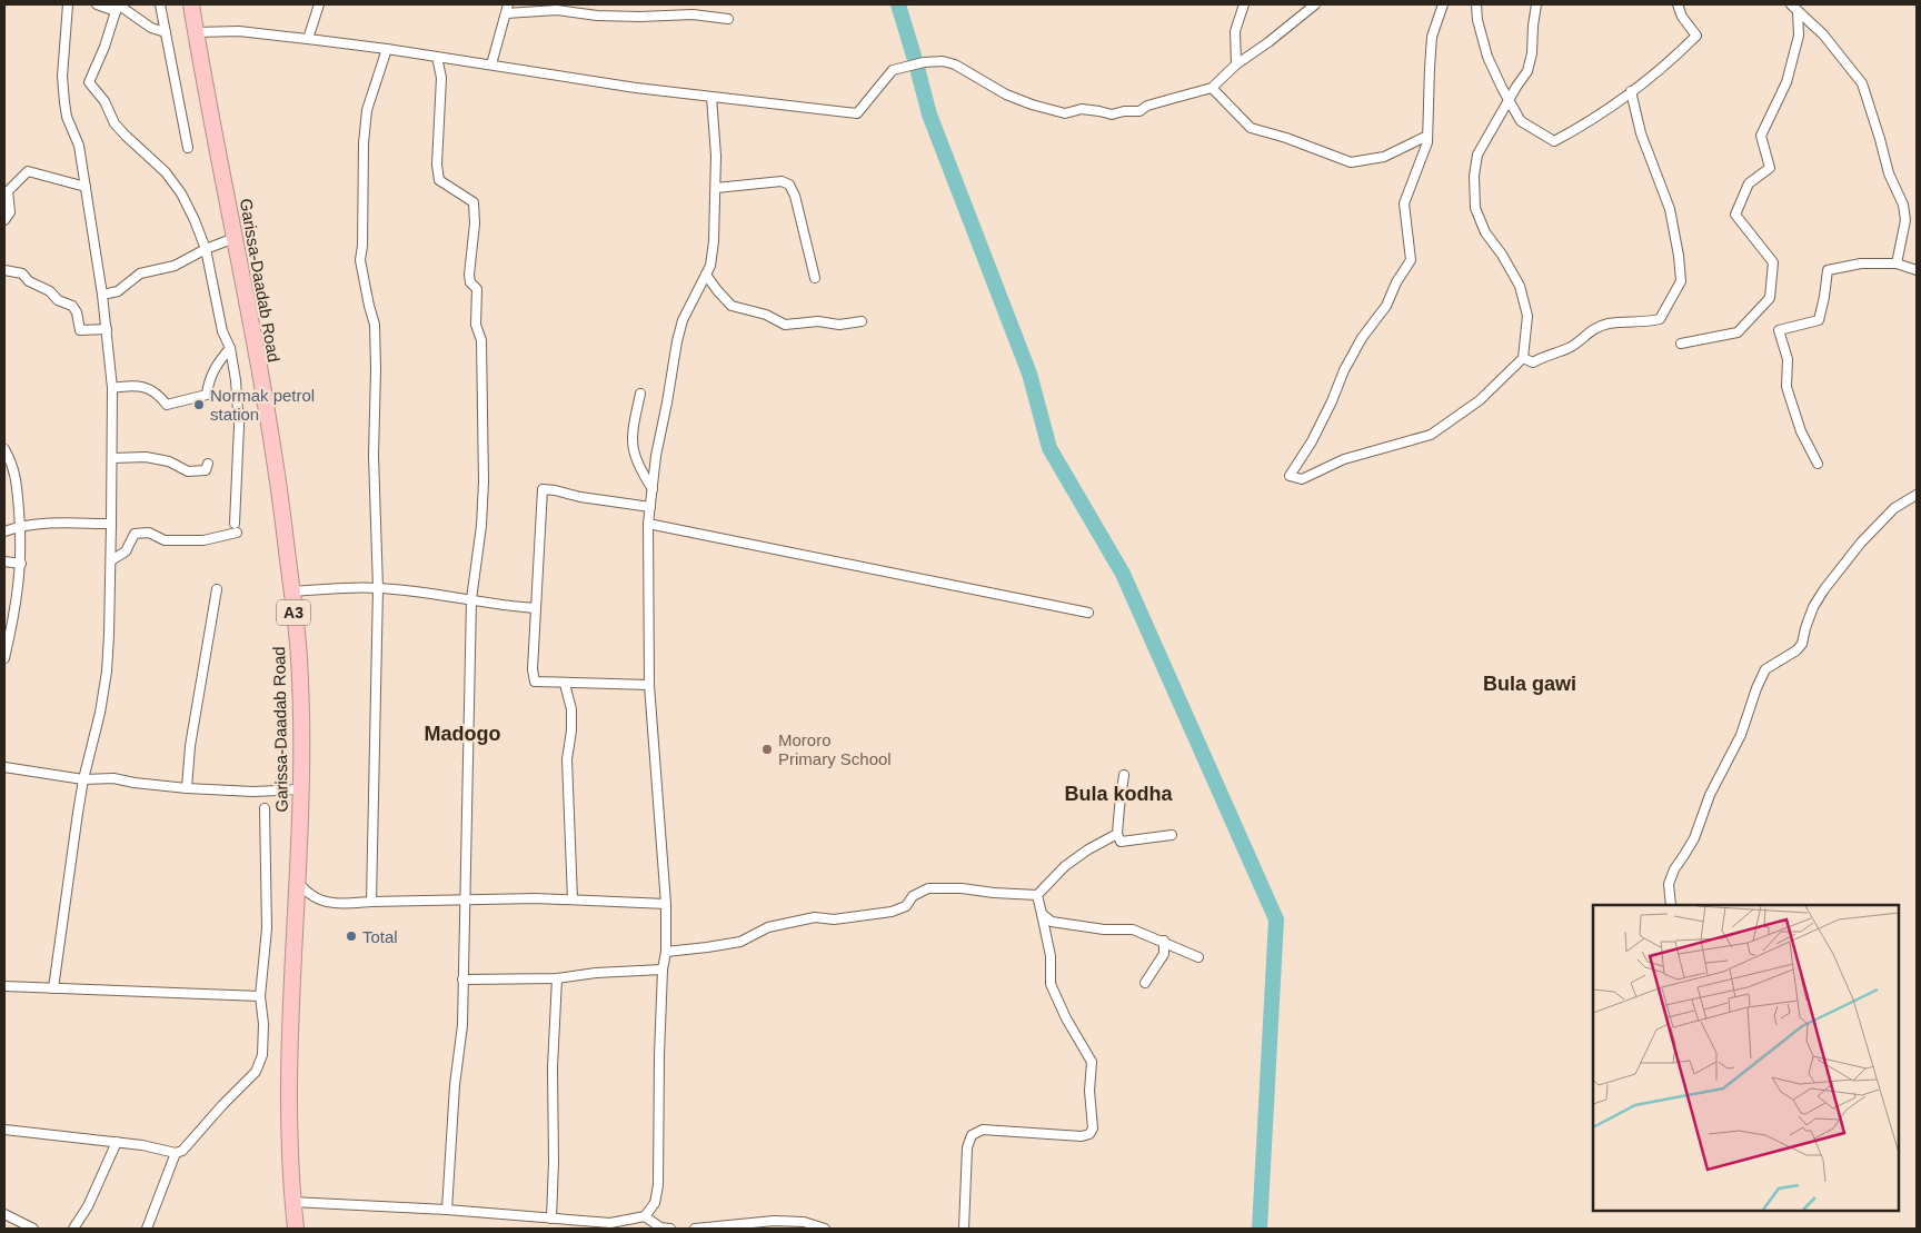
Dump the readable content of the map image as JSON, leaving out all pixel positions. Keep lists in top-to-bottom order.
{
  "streets": {
    "highway": ["Garissa-Daadab Road", "A3"]
  },
  "districts": ["Bula gawi", "Madogo", "Bula kodha"],
  "places": ["Normak petrol station", "Mororo Primary School", "Total"]
}
